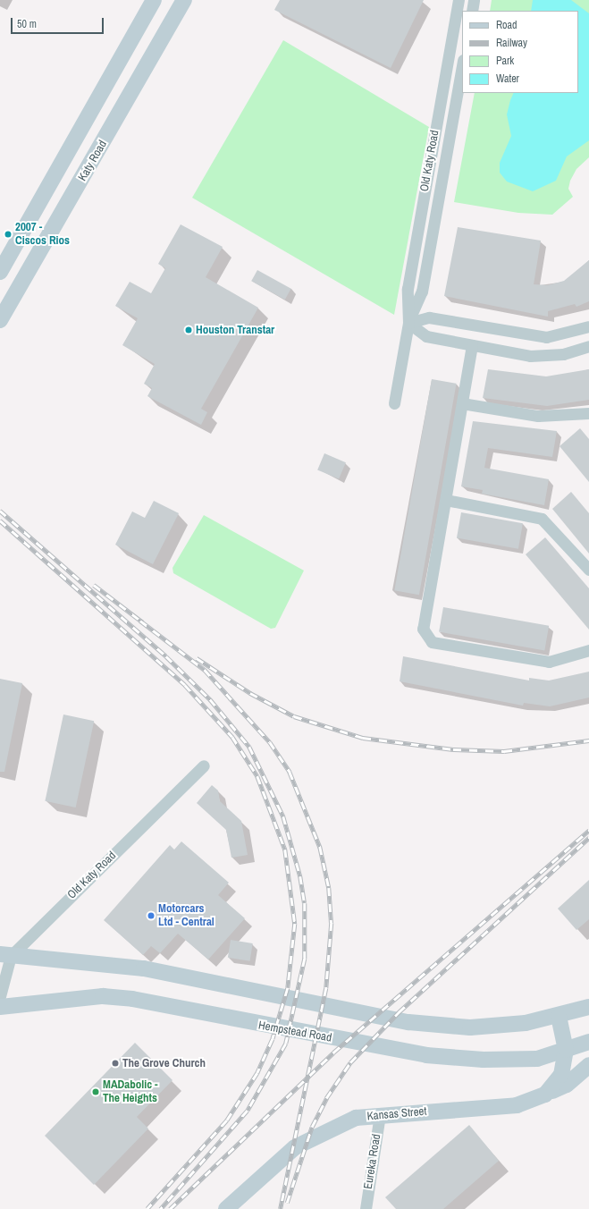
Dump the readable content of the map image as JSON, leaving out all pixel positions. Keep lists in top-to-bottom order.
{
  "streets": {
    "main road": ["Katy Road", "Hempstead Road", "Kansas Street"],
    "street": ["Old Katy Road", "Eureka Road"]
  },
  "crossings": [
    ["Kansas Street", "Eureka Road"]
  ],
  "places": [
    "2007 - Ciscos Rios",
    "Houston Transtar",
    "Motorcars Ltd - Central",
    "The Grove Church",
    "MADabolic - The Heights"
  ],
  "legend": [
    "Road",
    "Railway",
    "Park",
    "Water"
  ],
  "scale_bar": "50 m"
}
